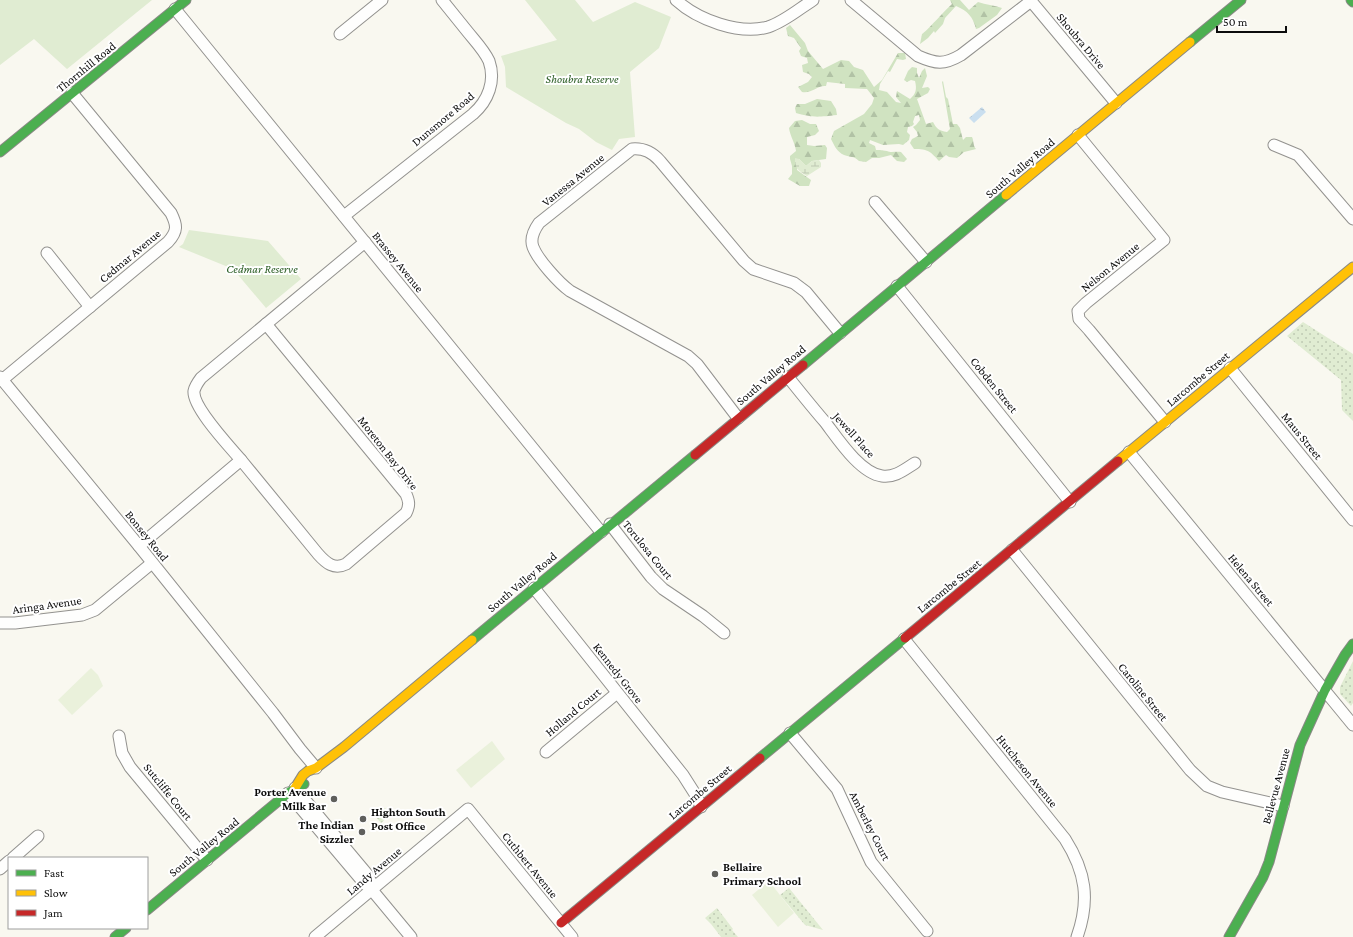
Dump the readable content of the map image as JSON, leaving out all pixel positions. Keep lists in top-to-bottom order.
{
  "streets": {
    "street": [
      "Shoubra Drive",
      "Thornhill Road",
      "Dunsmore Road",
      "South Valley Road",
      "Vanessa Avenue",
      "Cedmar Avenue",
      "Brassey Avenue",
      "Nelson Avenue",
      "Larcombe Street",
      "Cobden Street",
      "Jewell Place",
      "Maus Street",
      "Moreton Bay Drive",
      "Bonsey Road",
      "Torulosa Court",
      "Helena Street",
      "Aringa Avenue",
      "Kennedy Grove",
      "Caroline Street",
      "Holland Court",
      "Hutcheson Avenue",
      "Bellevue Avenue",
      "Sutcliffe Court",
      "Amberley Court",
      "Cuthbert Avenue",
      "Landy Avenue"
    ]
  },
  "crossings": [
    ["Shoubra Drive", "South Valley Road"],
    ["Thornhill Road", "Cedmar Avenue"],
    ["Thornhill Road", "Brassey Avenue"],
    ["Dunsmore Road", "Brassey Avenue"],
    ["South Valley Road", "Vanessa Avenue"],
    ["South Valley Road", "Brassey Avenue"],
    ["South Valley Road", "Nelson Avenue"],
    ["South Valley Road", "Cobden Street"],
    ["South Valley Road", "Jewell Place"],
    ["South Valley Road", "Bonsey Road"],
    ["South Valley Road", "Torulosa Court"],
    ["South Valley Road", "Kennedy Grove"],
    ["South Valley Road", "Sutcliffe Court"],
    ["Cedmar Avenue", "Bonsey Road"],
    ["Brassey Avenue", "Moreton Bay Drive"],
    ["Nelson Avenue", "Larcombe Street"],
    ["Larcombe Street", "Cobden Street"],
    ["Larcombe Street", "Maus Street"],
    ["Larcombe Street", "Helena Street"],
    ["Larcombe Street", "Kennedy Grove"],
    ["Larcombe Street", "Caroline Street"],
    ["Larcombe Street", "Hutcheson Avenue"],
    ["Larcombe Street", "Amberley Court"],
    ["Larcombe Street", "Cuthbert Avenue"],
    ["Bonsey Road", "Aringa Avenue"],
    ["Helena Street", "Bellevue Avenue"],
    ["Kennedy Grove", "Holland Court"],
    ["Caroline Street", "Bellevue Avenue"],
    ["Cuthbert Avenue", "Landy Avenue"]
  ],
  "parks": ["Shoubra Reserve", "Cedmar Reserve"],
  "places": [
    "Porter Avenue Milk Bar",
    "Highton South Post Office",
    "The Indian Sizzler",
    "Bellaire Primary School"
  ],
  "legend": ["Fast", "Slow", "Jam"],
  "scale_bar": "50 m"
}
